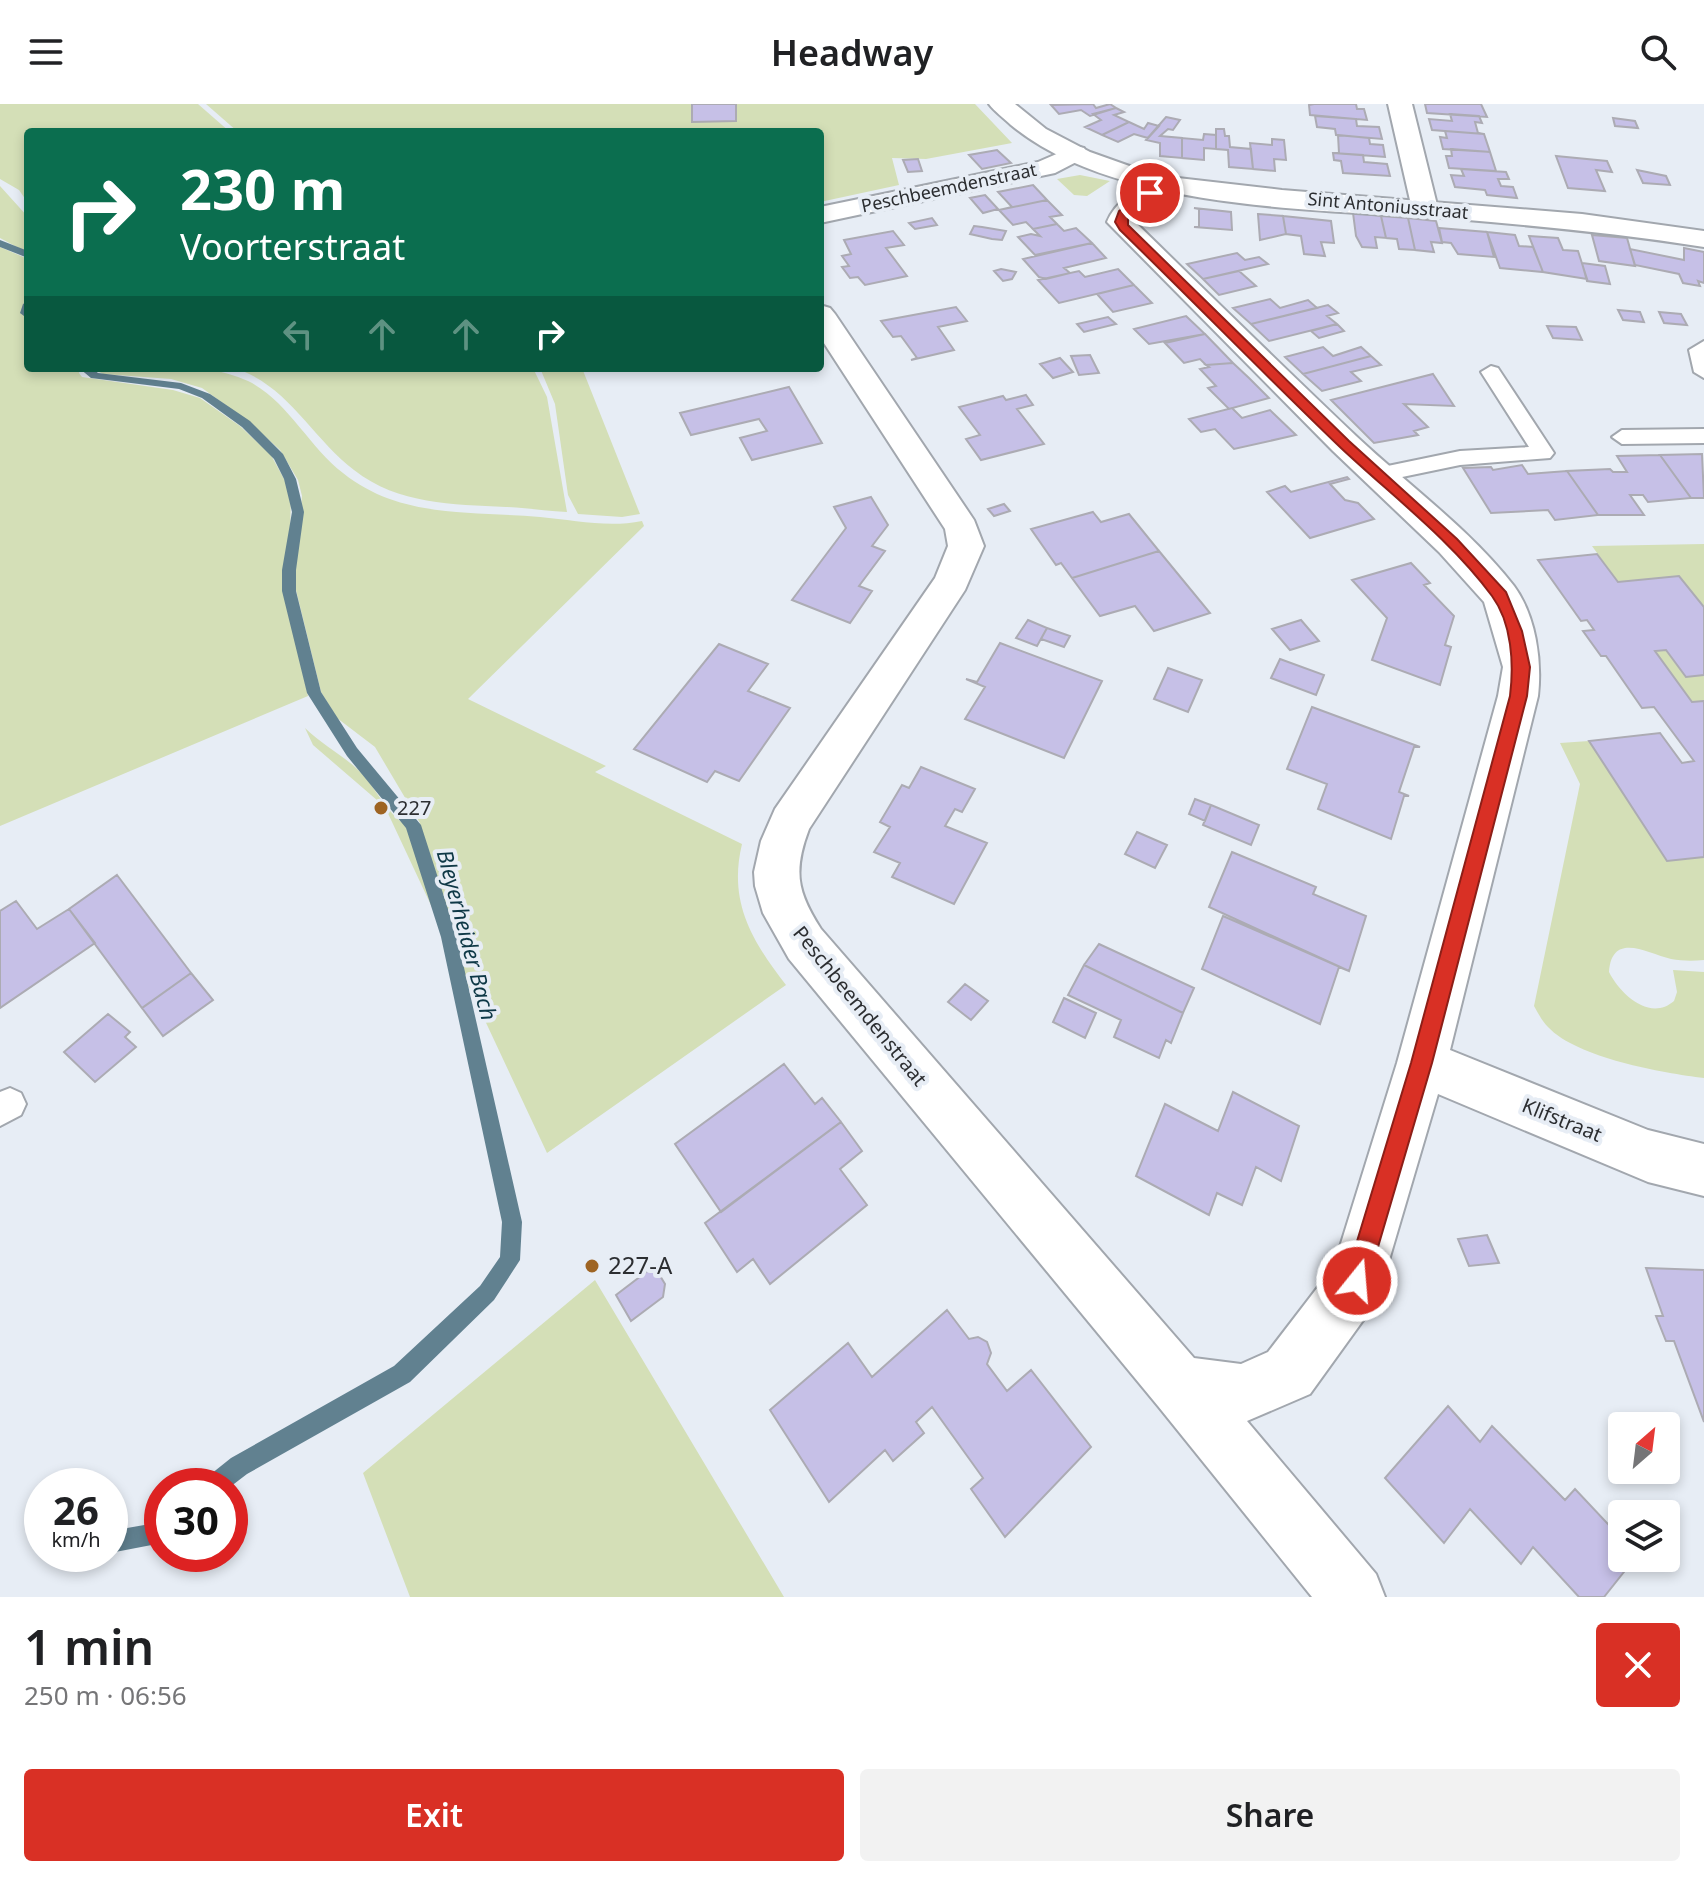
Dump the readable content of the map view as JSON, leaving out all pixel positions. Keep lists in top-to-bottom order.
{
  "streets": {
    "street": ["Peschbeemdenstraat", "Sint Antoniusstraat", "Klifstraat"]
  },
  "crossings": [
    ["Peschbeemdenstraat", "Sint Antoniusstraat"]
  ],
  "water": ["Bleyerheider Bach"],
  "places": ["227", "227-A"],
  "north": "top right",
  "page": {
    "header": "Headway",
    "turn": ["230 m", "Voorterstraat"],
    "speed": "26 km/h",
    "limit": "30",
    "heading": ["1 min", "250 m · 06:56"],
    "buttons": ["Exit", "Share"]
  }
}
